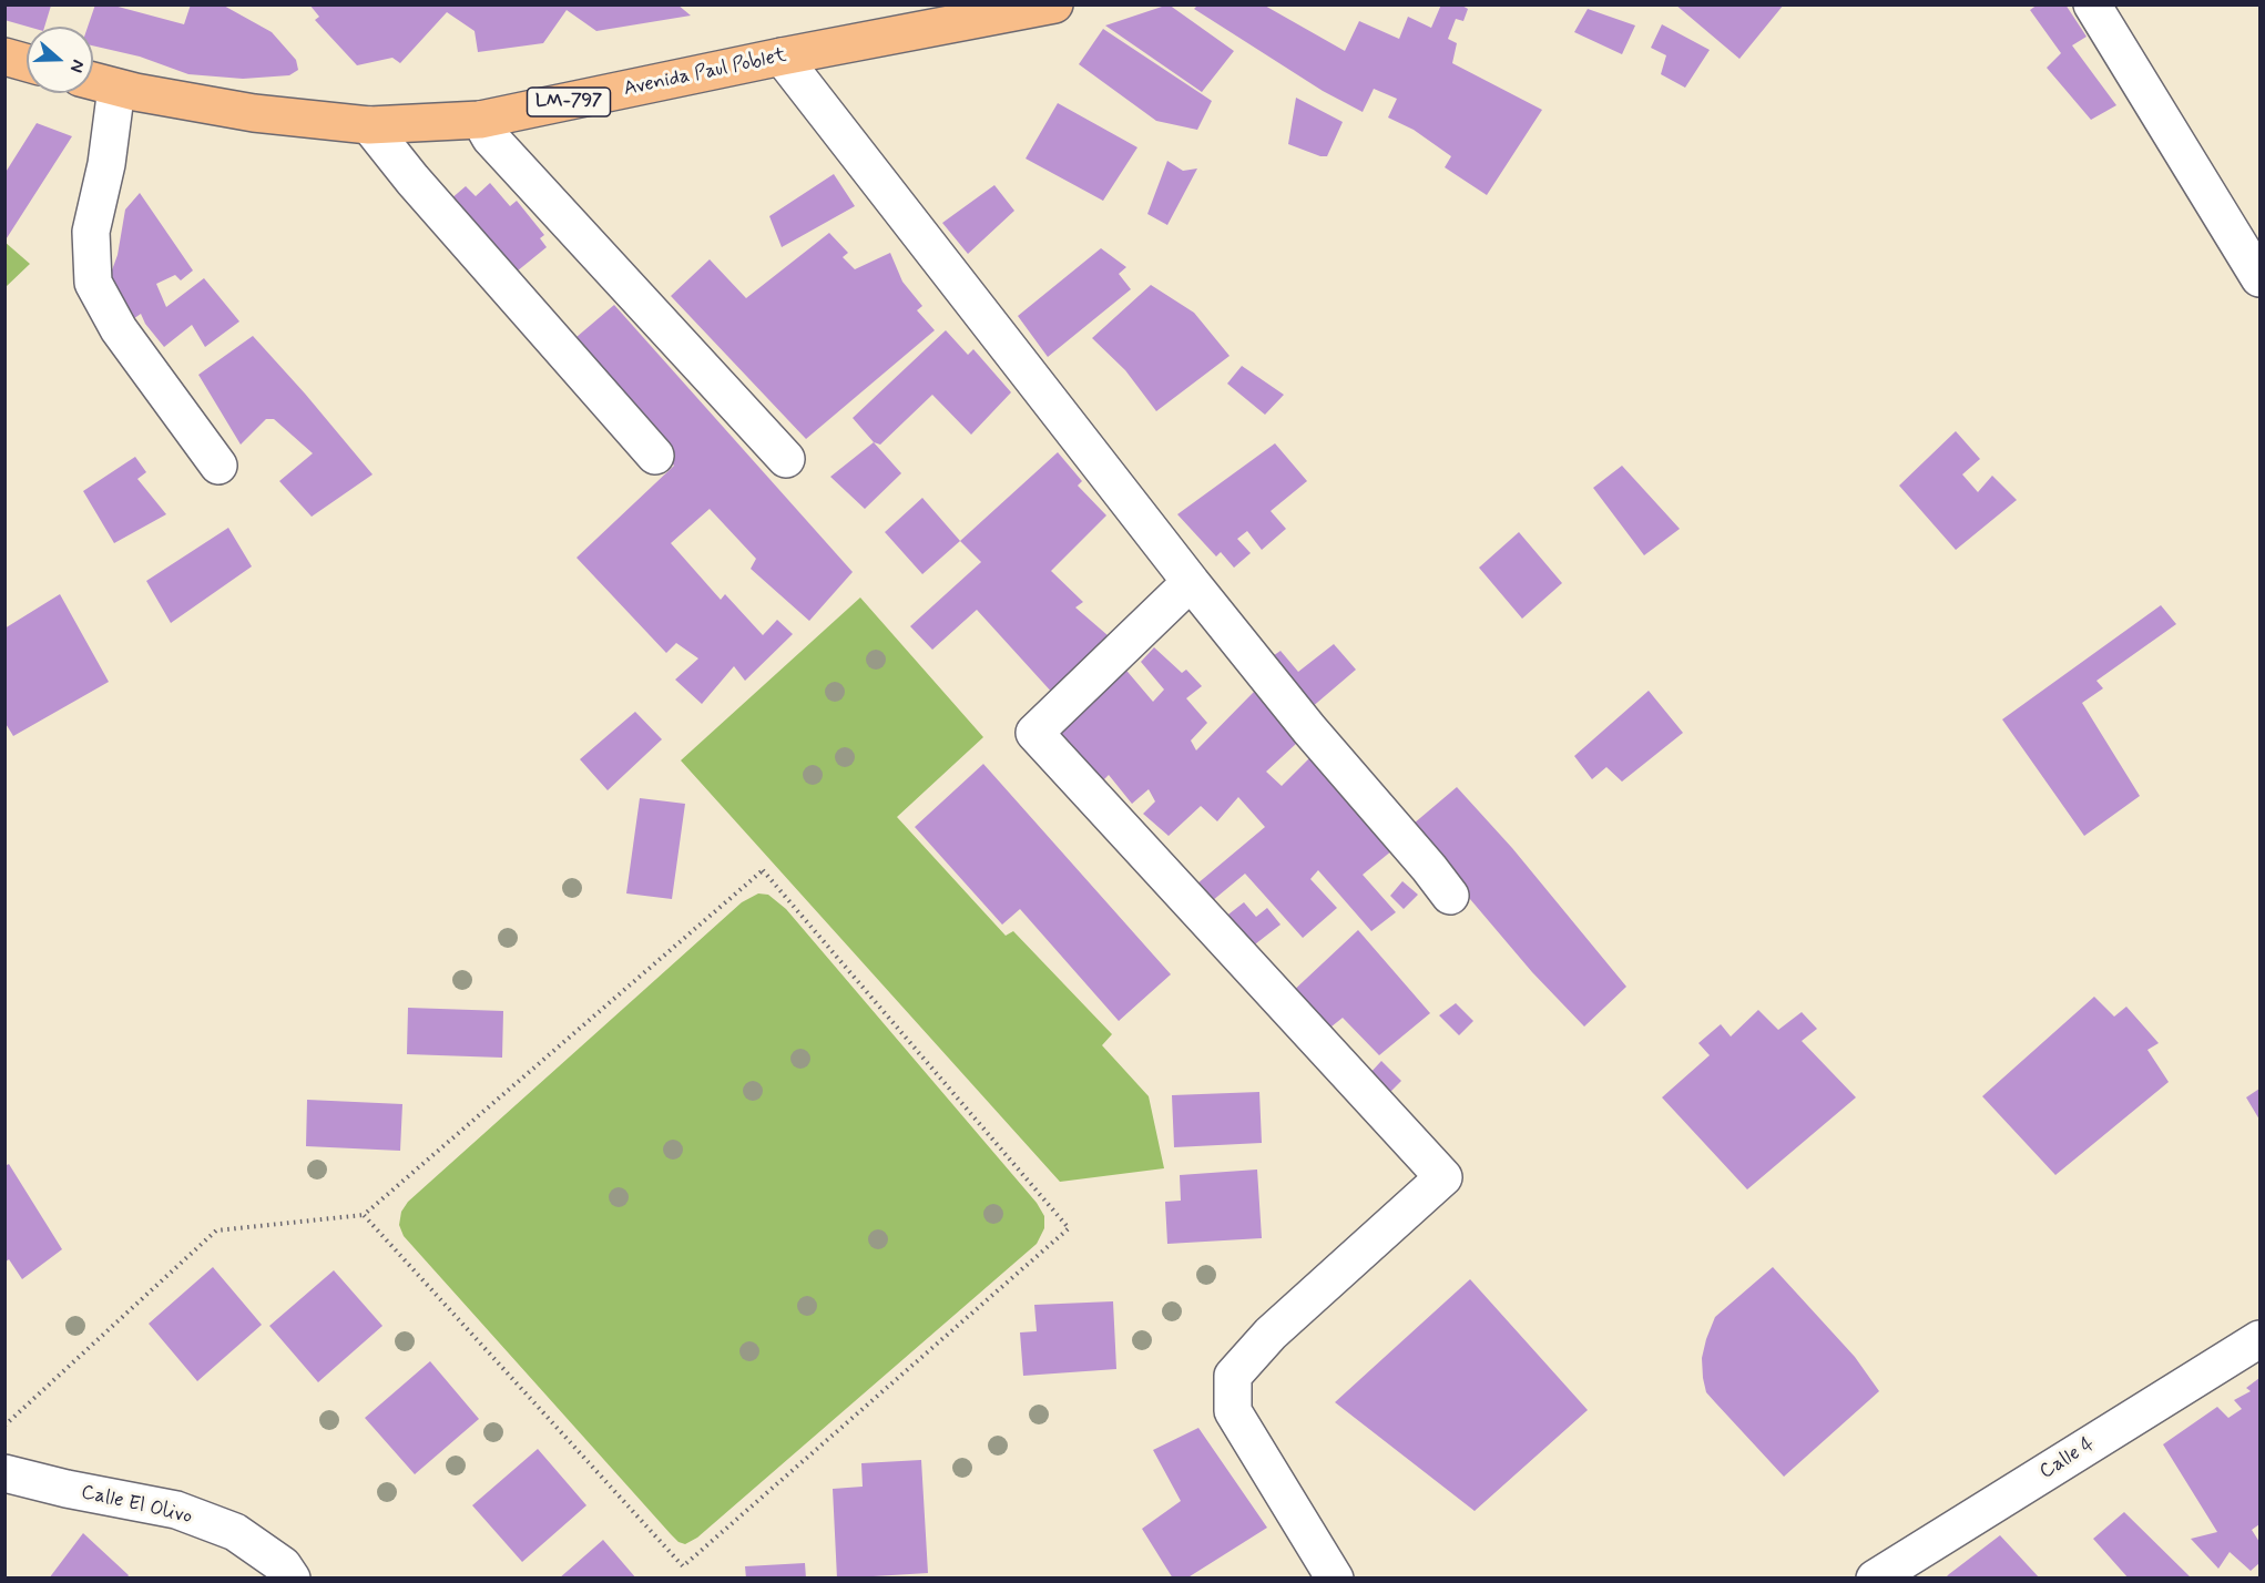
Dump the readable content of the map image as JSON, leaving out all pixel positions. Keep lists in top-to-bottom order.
{
  "streets": {
    "main road": ["Avenida Paul Poblet", "LM-797"],
    "street": ["Calle 4", "Calle El Olivo"]
  },
  "north": "right"
}
